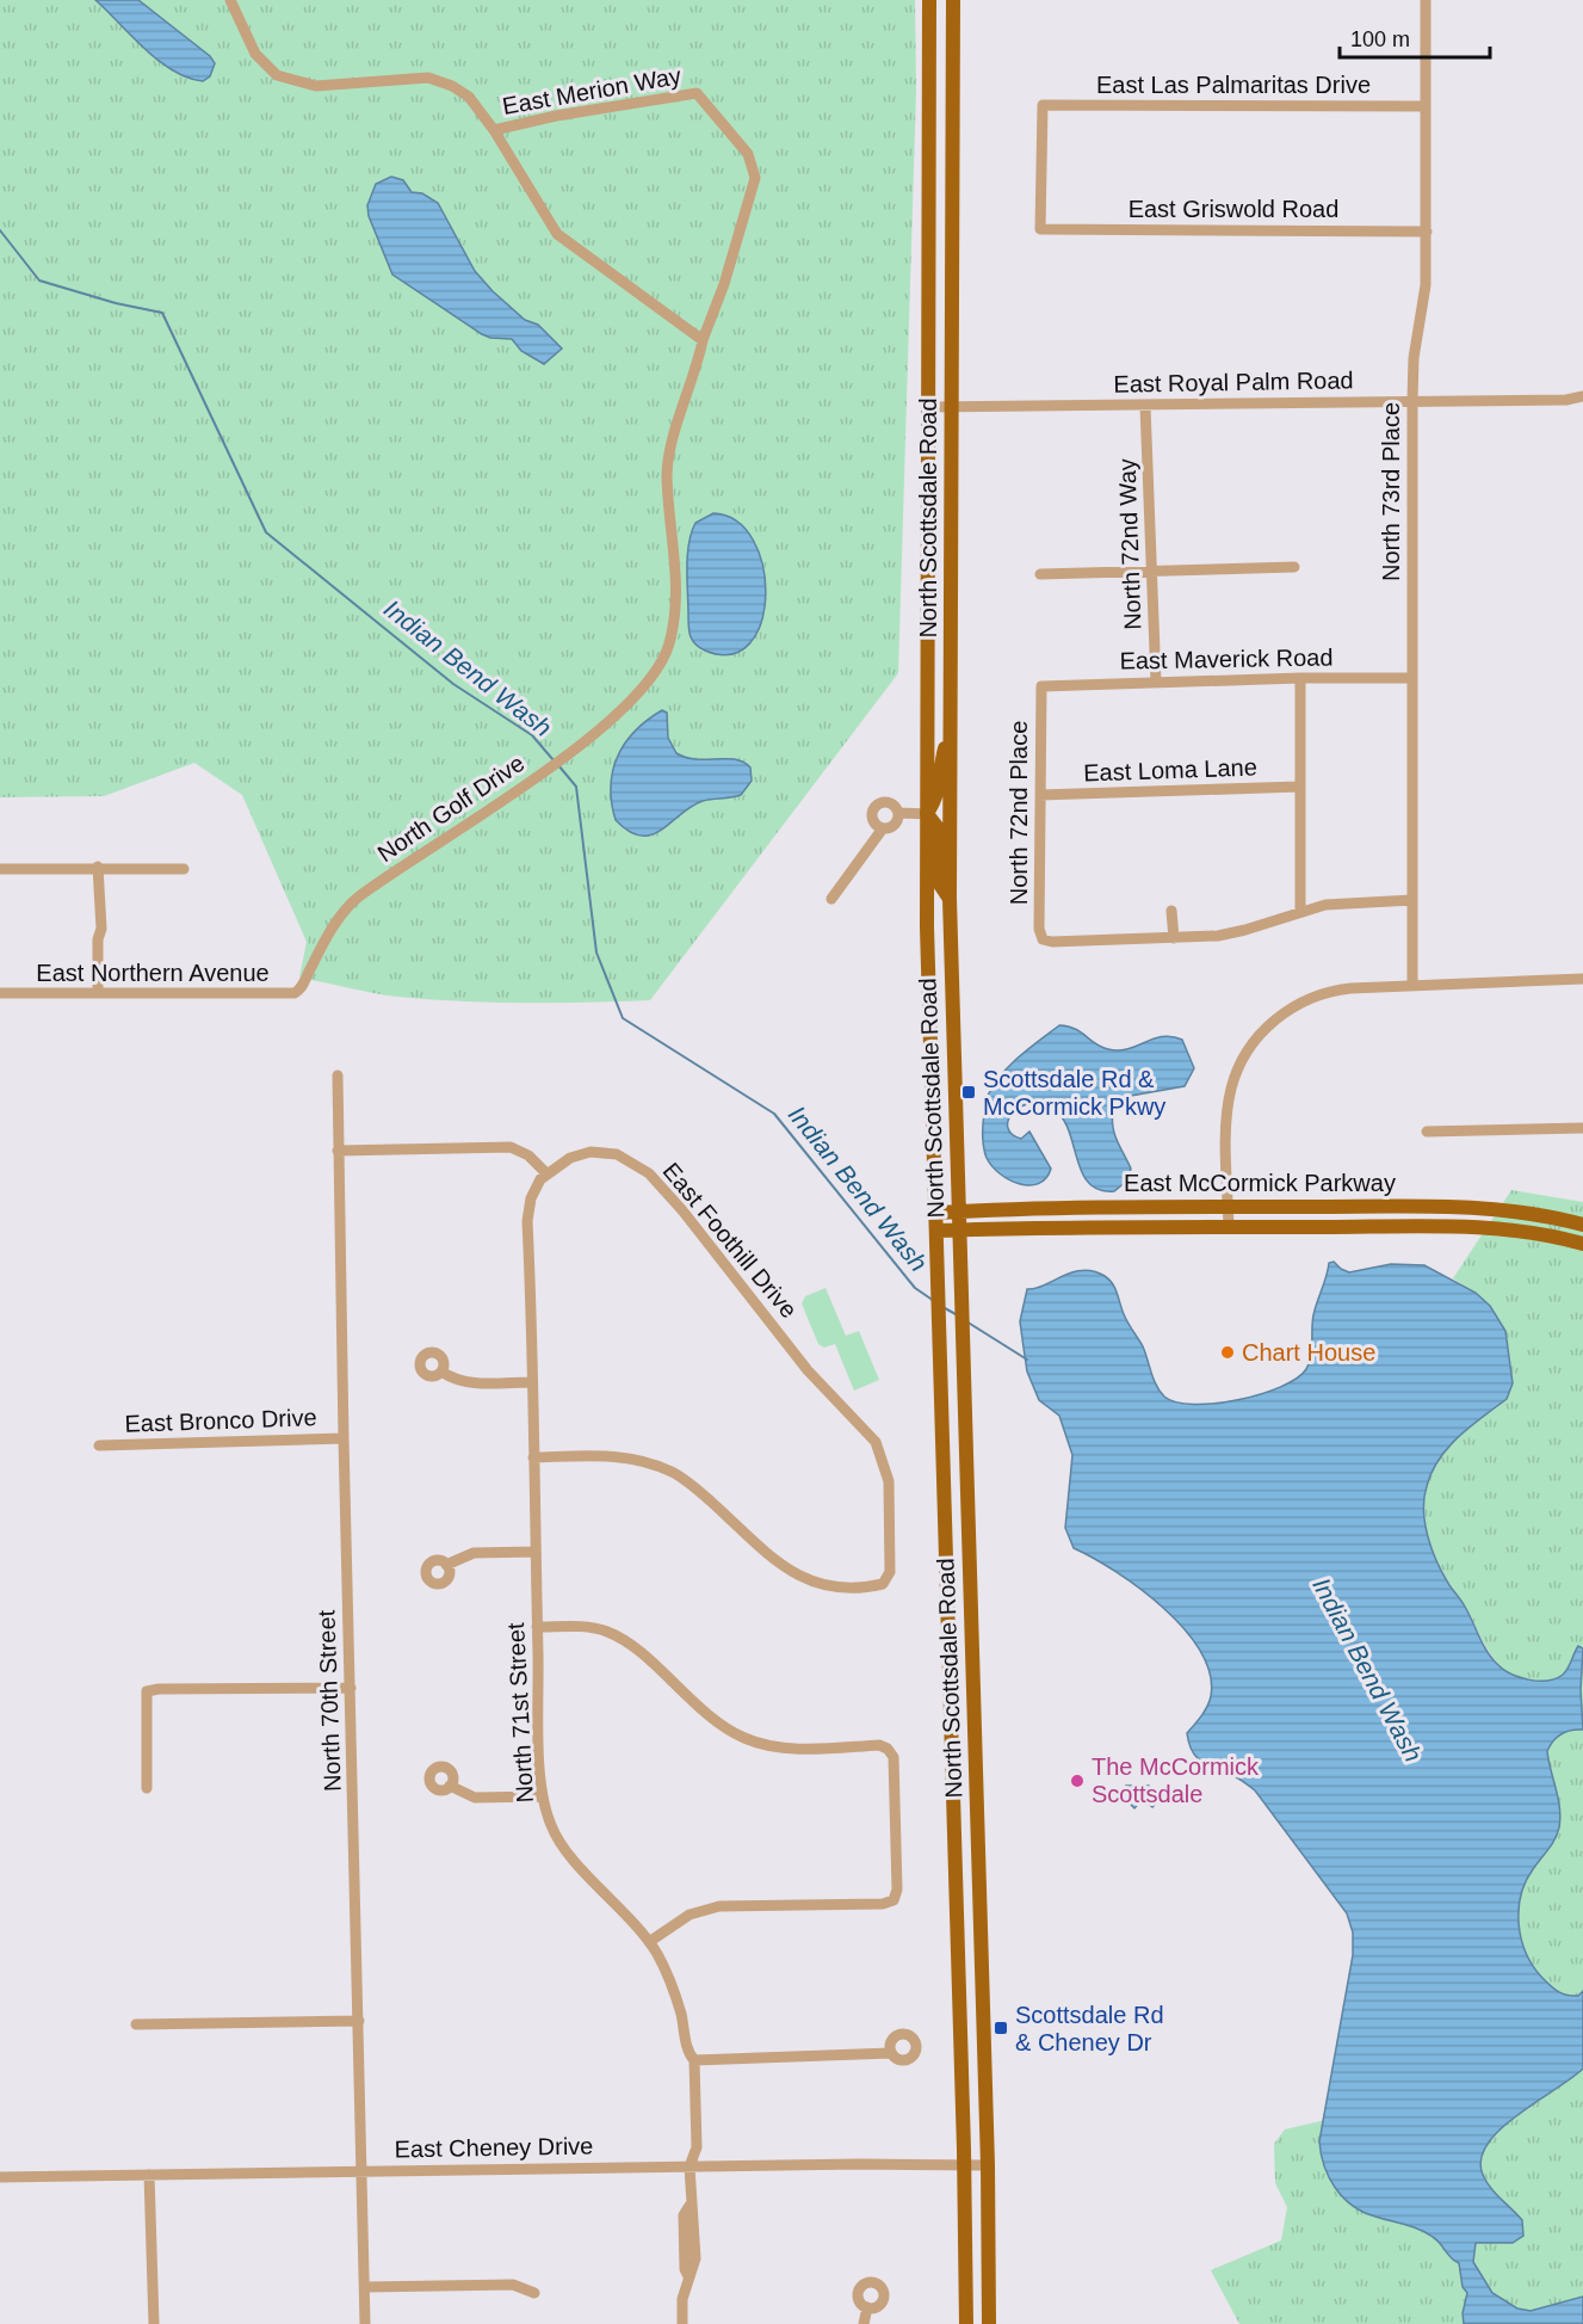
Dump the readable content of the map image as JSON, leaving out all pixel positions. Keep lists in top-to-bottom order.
{
  "streets": {
    "main road": ["North Scottsdale Road", "East McCormick Parkway"],
    "street": [
      "East Las Palmaritas Drive",
      "East Merion Way",
      "East Griswold Road",
      "East Royal Palm Road",
      "North 73rd Place",
      "North 72nd Way",
      "East Maverick Road",
      "East Loma Lane",
      "North Golf Drive",
      "North 72nd Place",
      "East Northern Avenue",
      "East Foothill Drive",
      "East Bronco Drive",
      "North 70th Street",
      "North 71st Street",
      "East Cheney Drive"
    ]
  },
  "crossings": [
    ["East Las Palmaritas Drive", "East Griswold Road"],
    ["East Las Palmaritas Drive", "North 73rd Place"],
    ["East Merion Way", "North Golf Drive"],
    ["East Griswold Road", "North 73rd Place"],
    ["East Royal Palm Road", "North 73rd Place"],
    ["East Royal Palm Road", "North Scottsdale Road"],
    ["East Royal Palm Road", "North 72nd Way"],
    ["North 73rd Place", "East Maverick Road"],
    ["North Scottsdale Road", "East McCormick Parkway"],
    ["North Scottsdale Road", "East Cheney Drive"],
    ["North 72nd Way", "East Maverick Road"],
    ["East Maverick Road", "North 72nd Place"],
    ["East Loma Lane", "North 72nd Place"],
    ["North Golf Drive", "East Northern Avenue"],
    ["East Foothill Drive", "North 71st Street"],
    ["East Bronco Drive", "North 70th Street"],
    ["North 70th Street", "East Cheney Drive"],
    ["North 71st Street", "East Cheney Drive"]
  ],
  "water": ["Indian Bend Wash"],
  "places": {
    "transit": ["Scottsdale Rd & McCormick Pkwy", "Scottsdale Rd & Cheney Dr"],
    "other": ["Chart House", "The McCormick Scottsdale"]
  },
  "scale_bar": "100 m"
}
